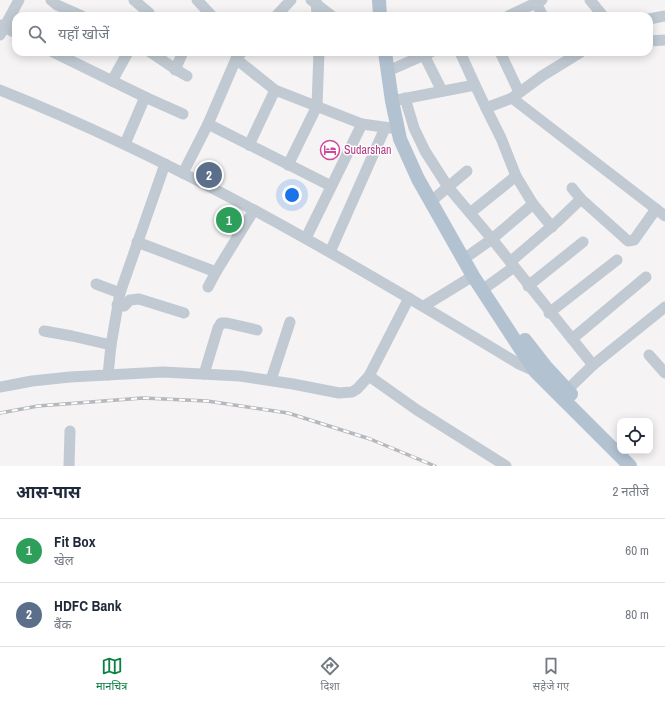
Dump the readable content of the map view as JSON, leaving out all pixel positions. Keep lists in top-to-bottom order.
{
  "places": {
    "hotel": ["Sudarshan"]
  },
  "page": {
    "search": "यहाँ खोजें",
    "pins": ["2", "1"],
    "heading": ["आस-पास", "2 नतीजे"],
    "list": [
      {
        "mark": "1",
        "name": "Fit Box",
        "note": "खेल",
        "value": "60 m"
      },
      {
        "mark": "2",
        "name": "HDFC Bank",
        "note": "बैंक",
        "value": "80 m"
      }
    ],
    "nav": ["मानचित्र", "दिशा", "सहेजे गए"]
  }
}
